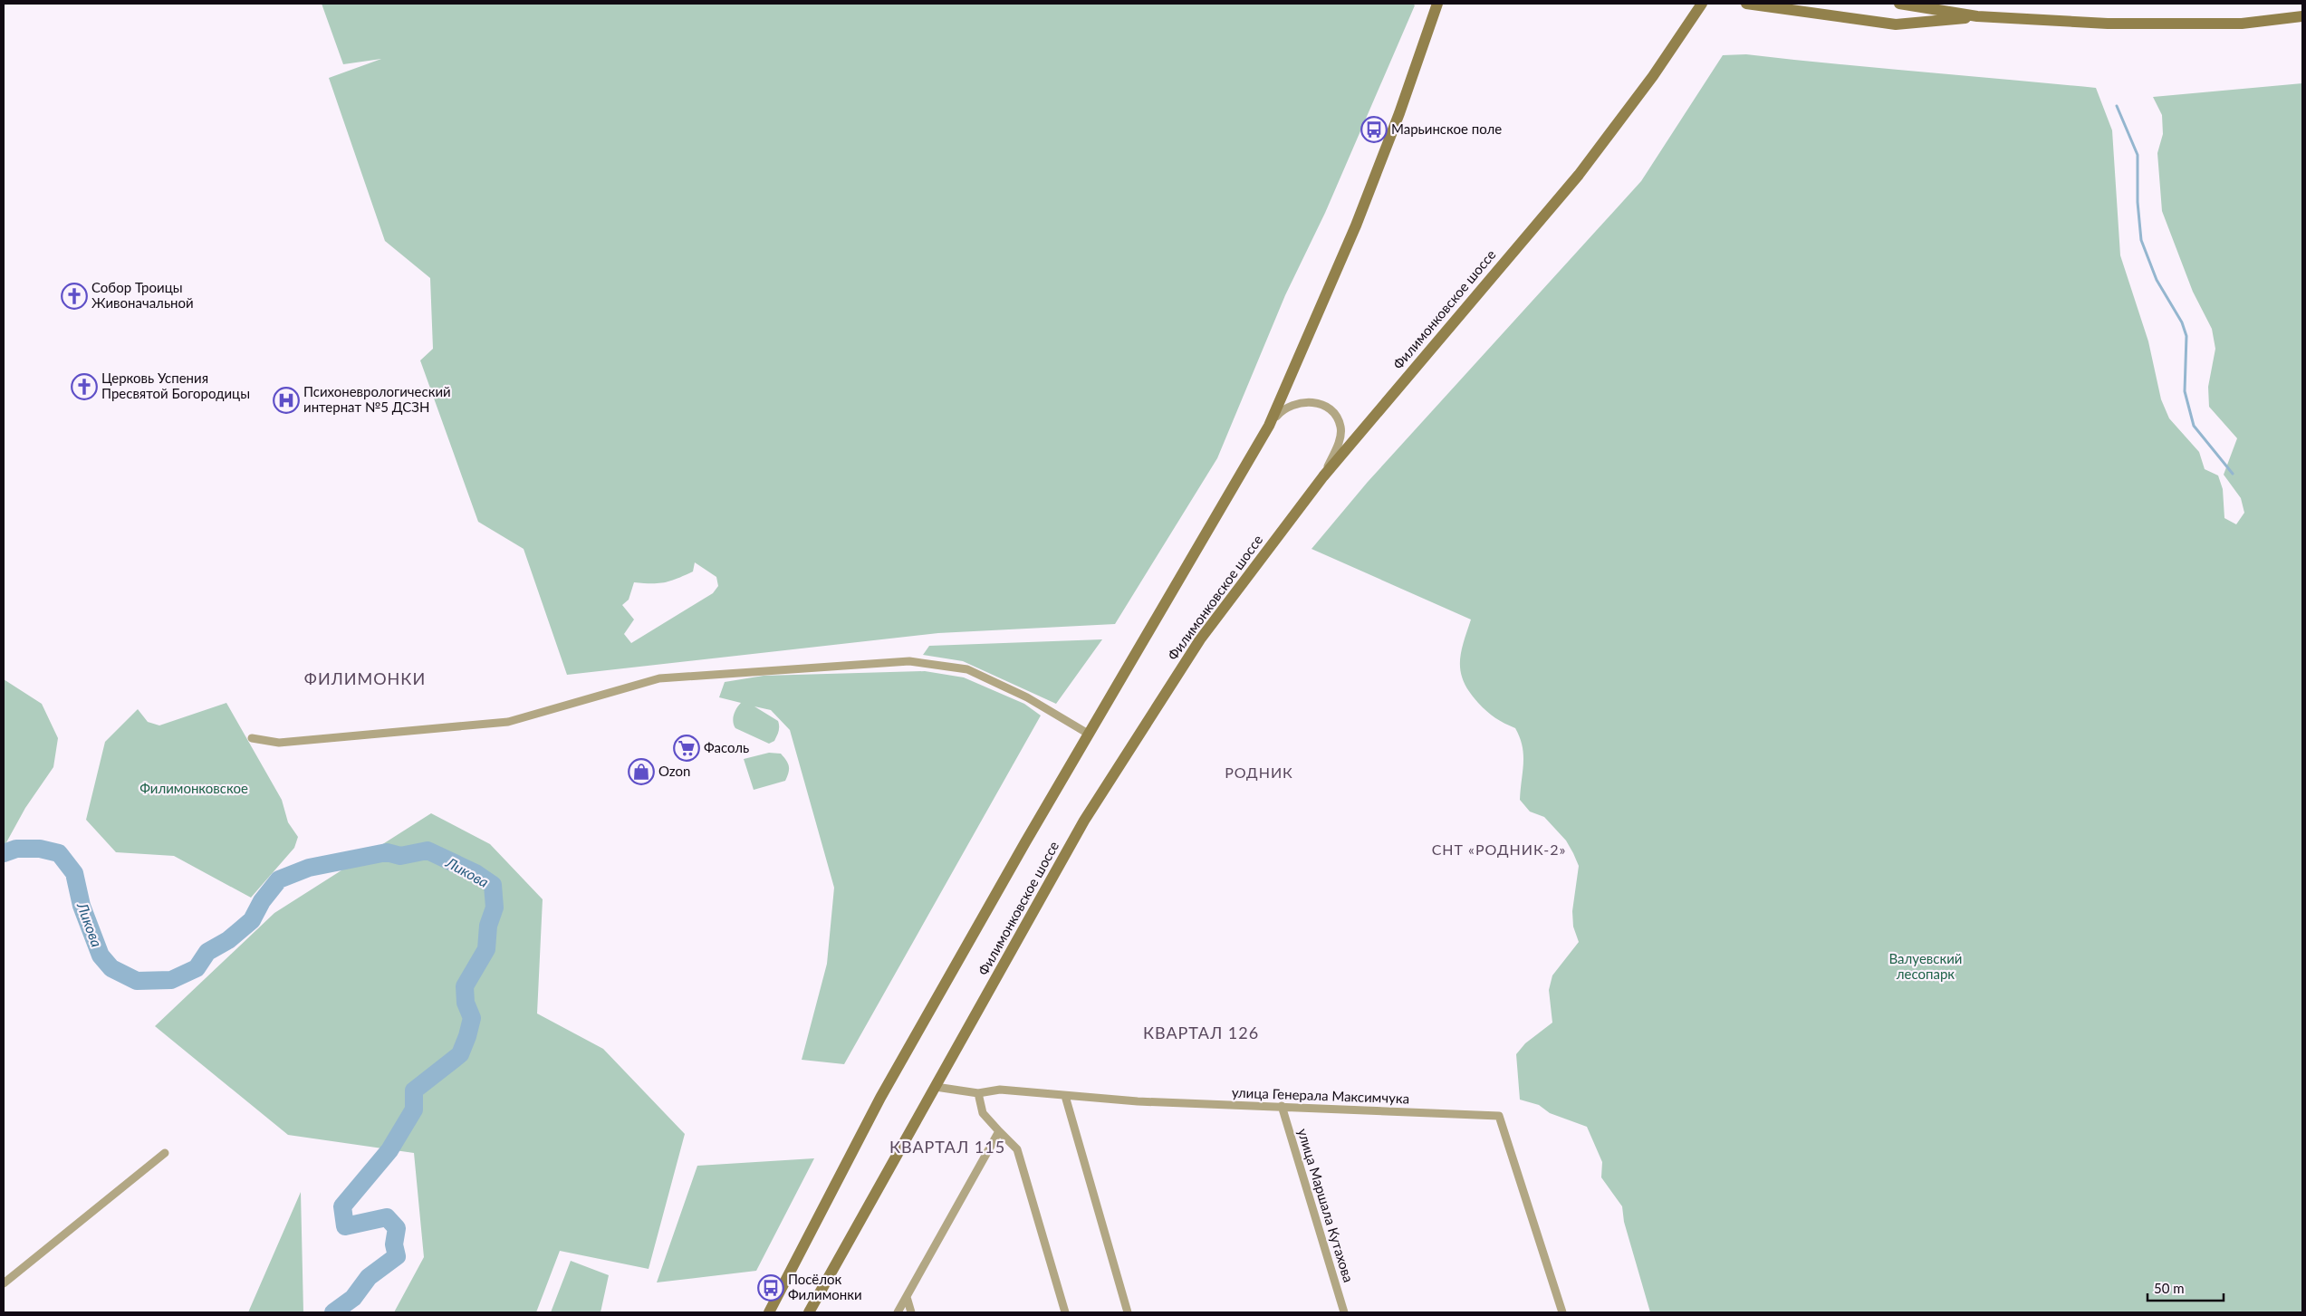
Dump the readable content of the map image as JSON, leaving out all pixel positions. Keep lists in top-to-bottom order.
{
  "streets": {
    "main road": ["Филимонковское шоссе"],
    "street": ["улица Генерала Максимчука", "улица Маршала Кутахова"]
  },
  "crossings": [
    ["Филимонковское шоссе", "улица Генерала Максимчука"],
    ["улица Генерала Максимчука", "улица Маршала Кутахова"]
  ],
  "districts": [
    "ФИЛИМОНКИ",
    "РОДНИК",
    "СНТ «РОДНИК-2»",
    "КВАРТАЛ 126",
    "КВАРТАЛ 115"
  ],
  "water": ["Ликова"],
  "parks": ["Филимонковское", "Валуевский лесопарк"],
  "places": {
    "bus stop": ["Марьинское поле", "Посёлок Филимонки"],
    "church": ["Собор Троицы Живоначальной", "Церковь Успения Пресвятой Богородицы"],
    "hospital": ["Психоневрологический интернат №5 ДСЗН"],
    "supermarket": ["Фасоль"],
    "shop": ["Ozon"]
  },
  "scale_bar": "50 m"
}
